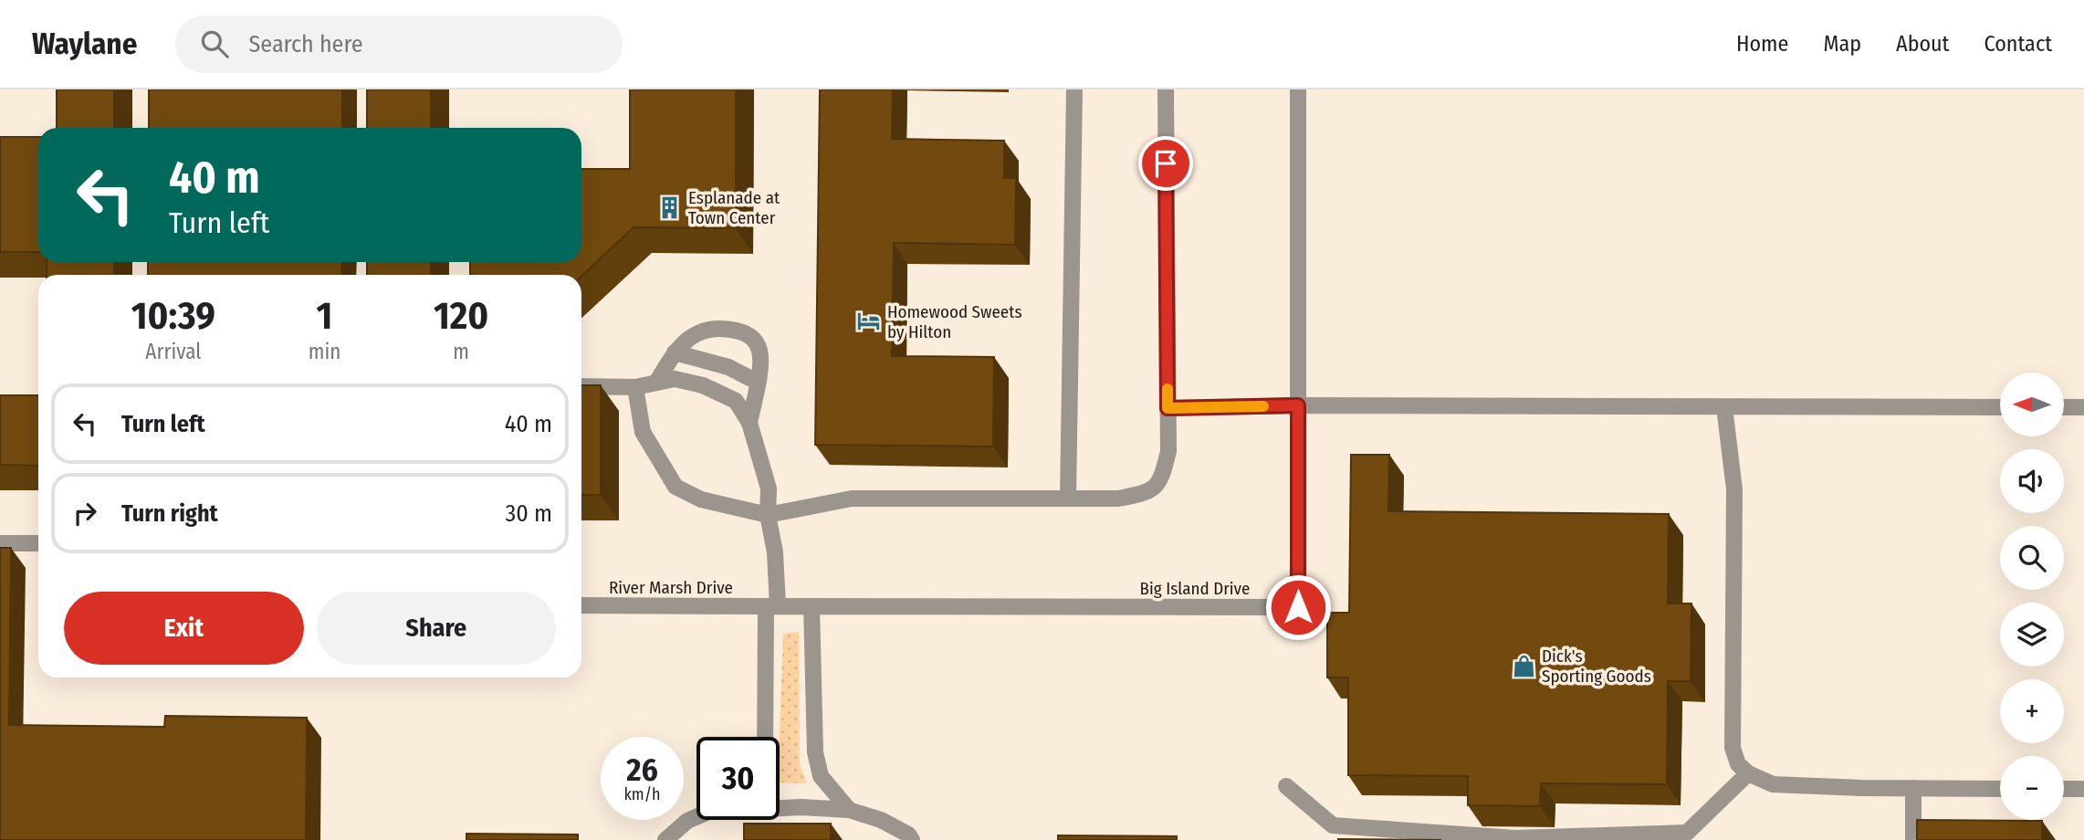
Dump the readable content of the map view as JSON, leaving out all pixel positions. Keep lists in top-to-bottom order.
{
  "streets": {
    "street": ["River Marsh Drive", "Big Island Drive"]
  },
  "crossings": [
    ["River Marsh Drive", "Big Island Drive"]
  ],
  "places": {
    "building": ["Esplanade at Town Center"],
    "hotel": ["Homewood Sweets by Hilton"],
    "shop": ["Dick's Sporting Goods"]
  },
  "north": "left",
  "page": {
    "header": "Waylane",
    "search": "Search here",
    "nav": [
      "Home",
      "Map",
      "About",
      "Contact"
    ],
    "turn": ["40 m", "Turn left"],
    "eta": [
      "10:39",
      "Arrival",
      "1",
      "min",
      "120",
      "m"
    ],
    "map_buttons": ["+", "−"],
    "list": [
      {
        "name": "Turn left",
        "value": "40 m"
      },
      {
        "name": "Turn right",
        "value": "30 m"
      }
    ],
    "buttons": ["Exit", "Share"],
    "speed": "26 km/h",
    "limit": "30"
  }
}
